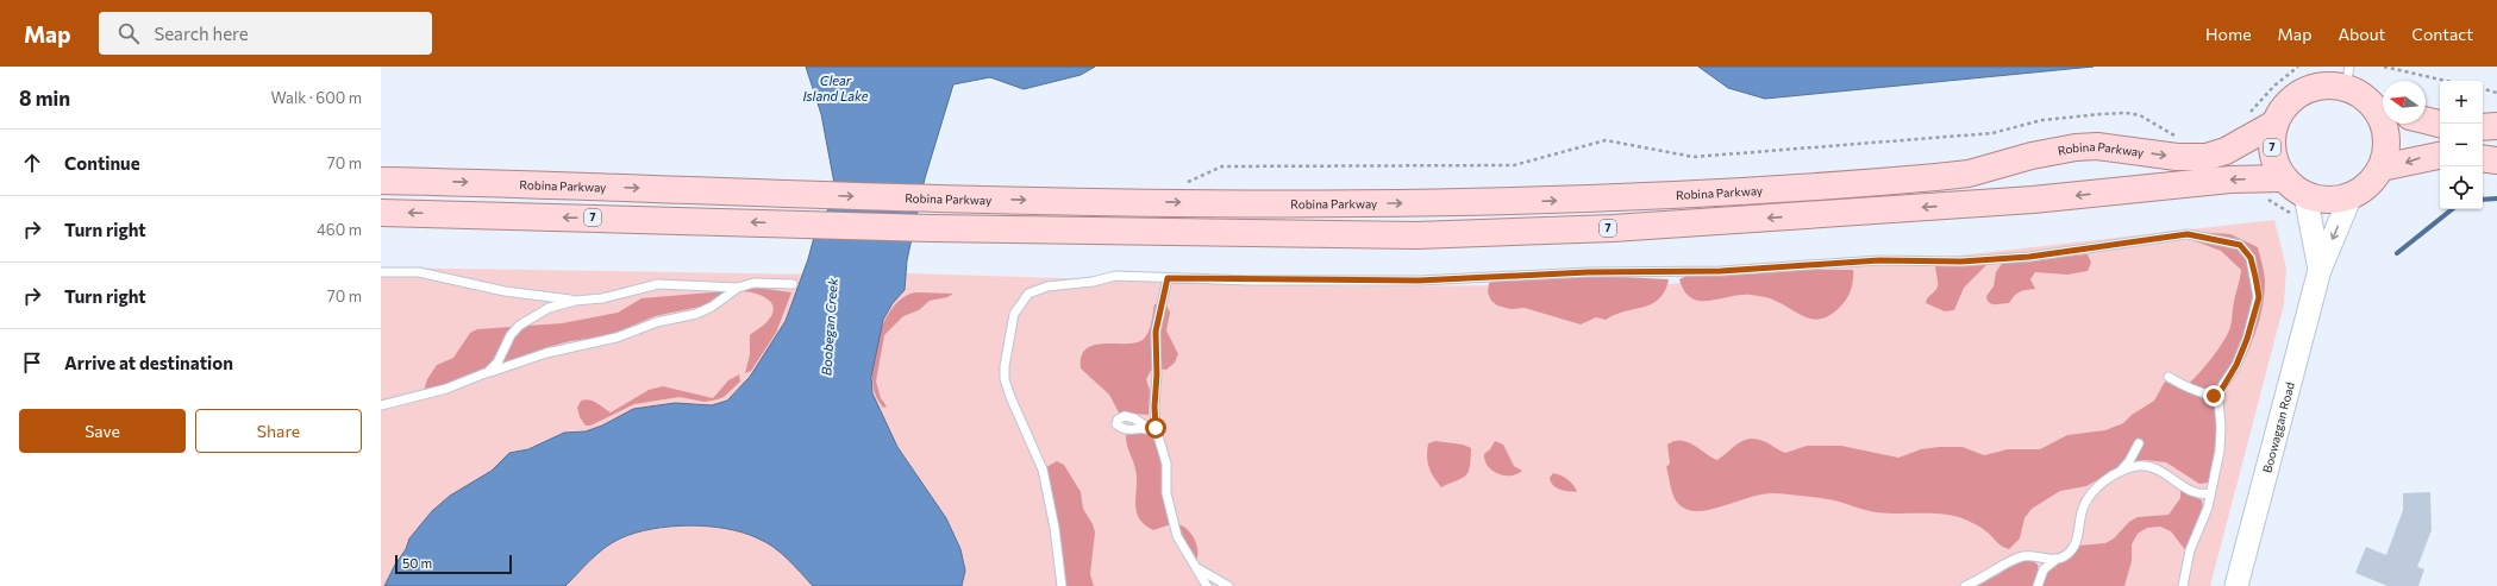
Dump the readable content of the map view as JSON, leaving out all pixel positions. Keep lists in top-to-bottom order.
{
  "streets": {
    "main road": ["7", "Robina Parkway", "Boowaggan Road"]
  },
  "crossings": [
    ["7", "Robina Parkway"],
    ["7", "Boowaggan Road"]
  ],
  "water": ["Clear Island Lake", "Boobegan Creek"],
  "scale_bar": "50 m",
  "north": "left",
  "page": {
    "header": "Map",
    "search": "Search here",
    "nav": [
      "Home",
      "Map",
      "About",
      "Contact"
    ],
    "heading": ["8 min", "Walk · 600 m"],
    "map_buttons": ["+", "−"],
    "list": [
      ["Continue", "70 m"],
      ["Turn right", "460 m"],
      ["Turn right", "70 m"],
      "Arrive at destination"
    ],
    "buttons": ["Save", "Share"],
    "scale": "50 m"
  }
}
